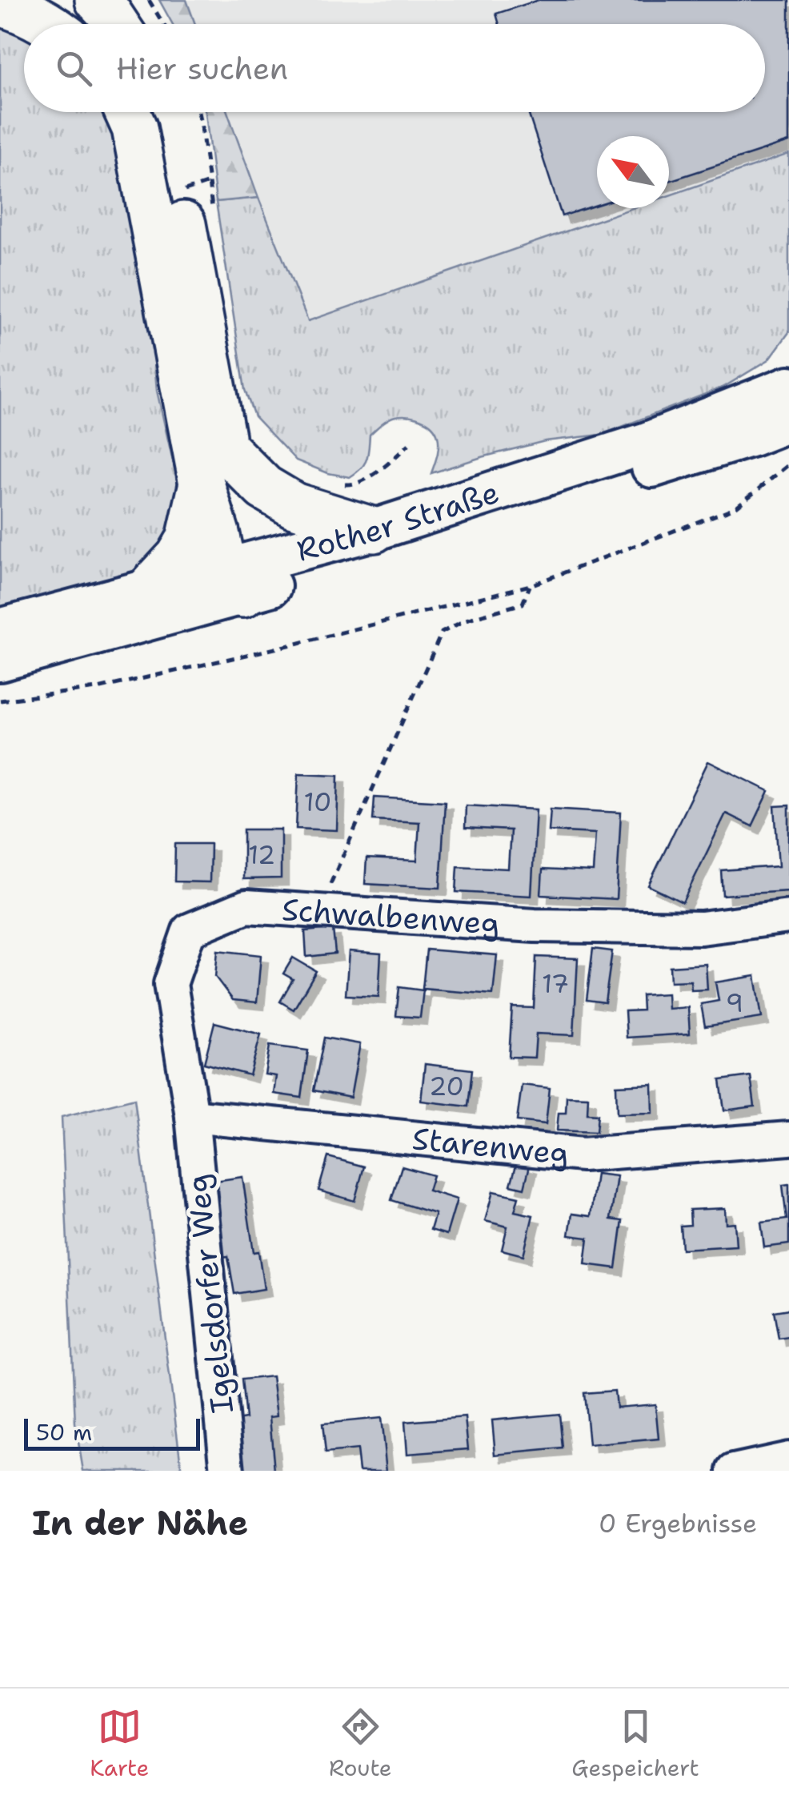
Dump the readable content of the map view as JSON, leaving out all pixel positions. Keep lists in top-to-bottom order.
{
  "streets": {
    "main road": ["Rother Straße"],
    "street": ["Schwalbenweg", "Starenweg", "Igelsdorfer Weg"]
  },
  "crossings": [
    ["Schwalbenweg", "Starenweg"],
    ["Schwalbenweg", "Igelsdorfer Weg"],
    ["Starenweg", "Igelsdorfer Weg"]
  ],
  "house_numbers": [
    "10",
    "12",
    "17",
    "9",
    "20"
  ],
  "scale_bar": "50 m",
  "north": "top left",
  "page": {
    "search": "Hier suchen",
    "scale": "50 m",
    "heading": ["In der Nähe", "0 Ergebnisse"],
    "nav": ["Karte", "Route", "Gespeichert"]
  }
}
